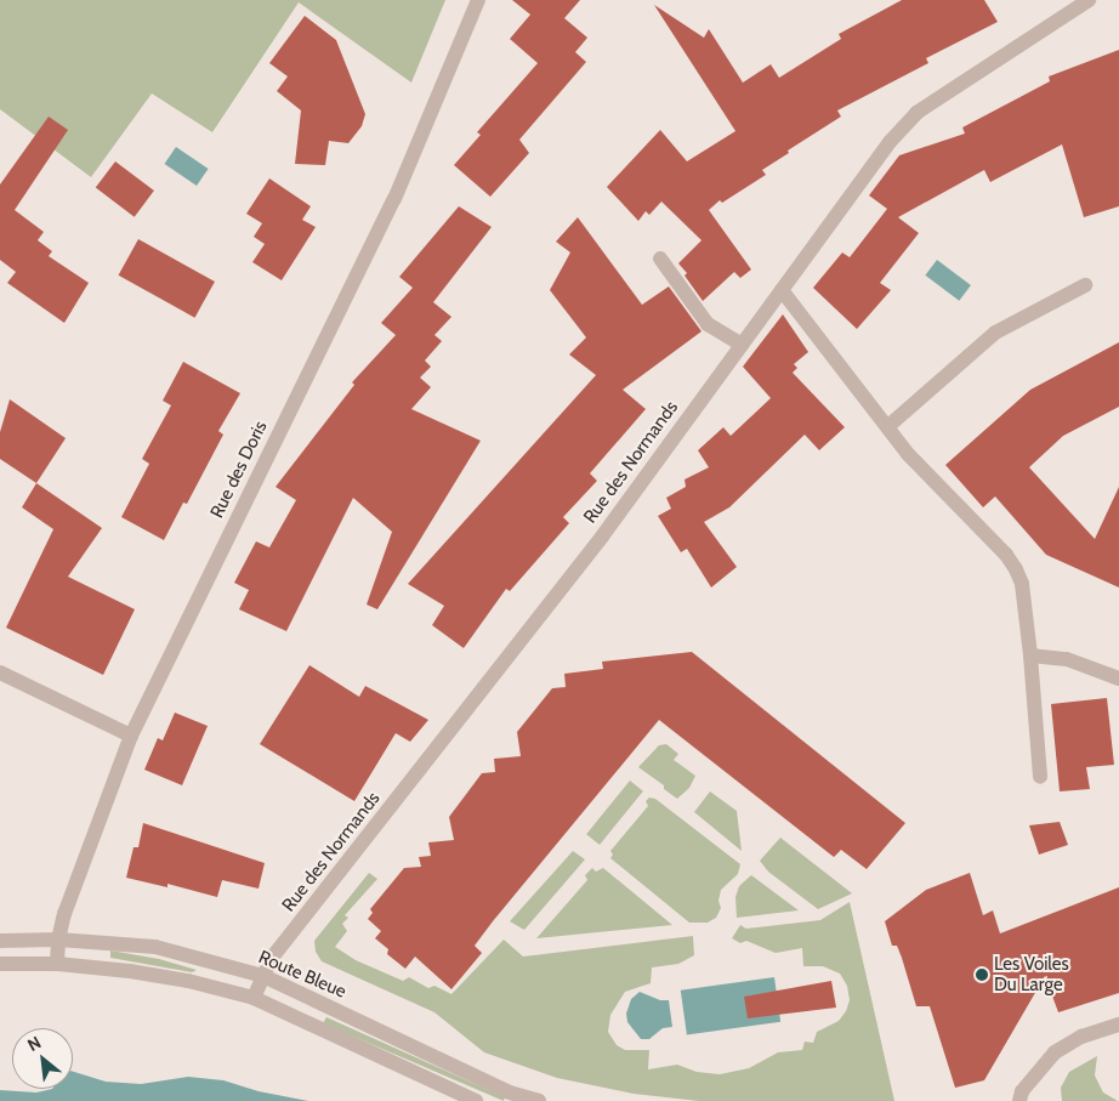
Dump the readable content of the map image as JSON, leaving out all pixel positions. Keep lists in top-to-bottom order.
{
  "streets": {
    "street": ["Rue des Normands", "Rue des Doris", "Route Bleue"]
  },
  "crossings": [
    ["Rue des Normands", "Route Bleue"],
    ["Rue des Doris", "Route Bleue"]
  ],
  "places": ["Les Voiles Du Large"],
  "north": "top left"
}
